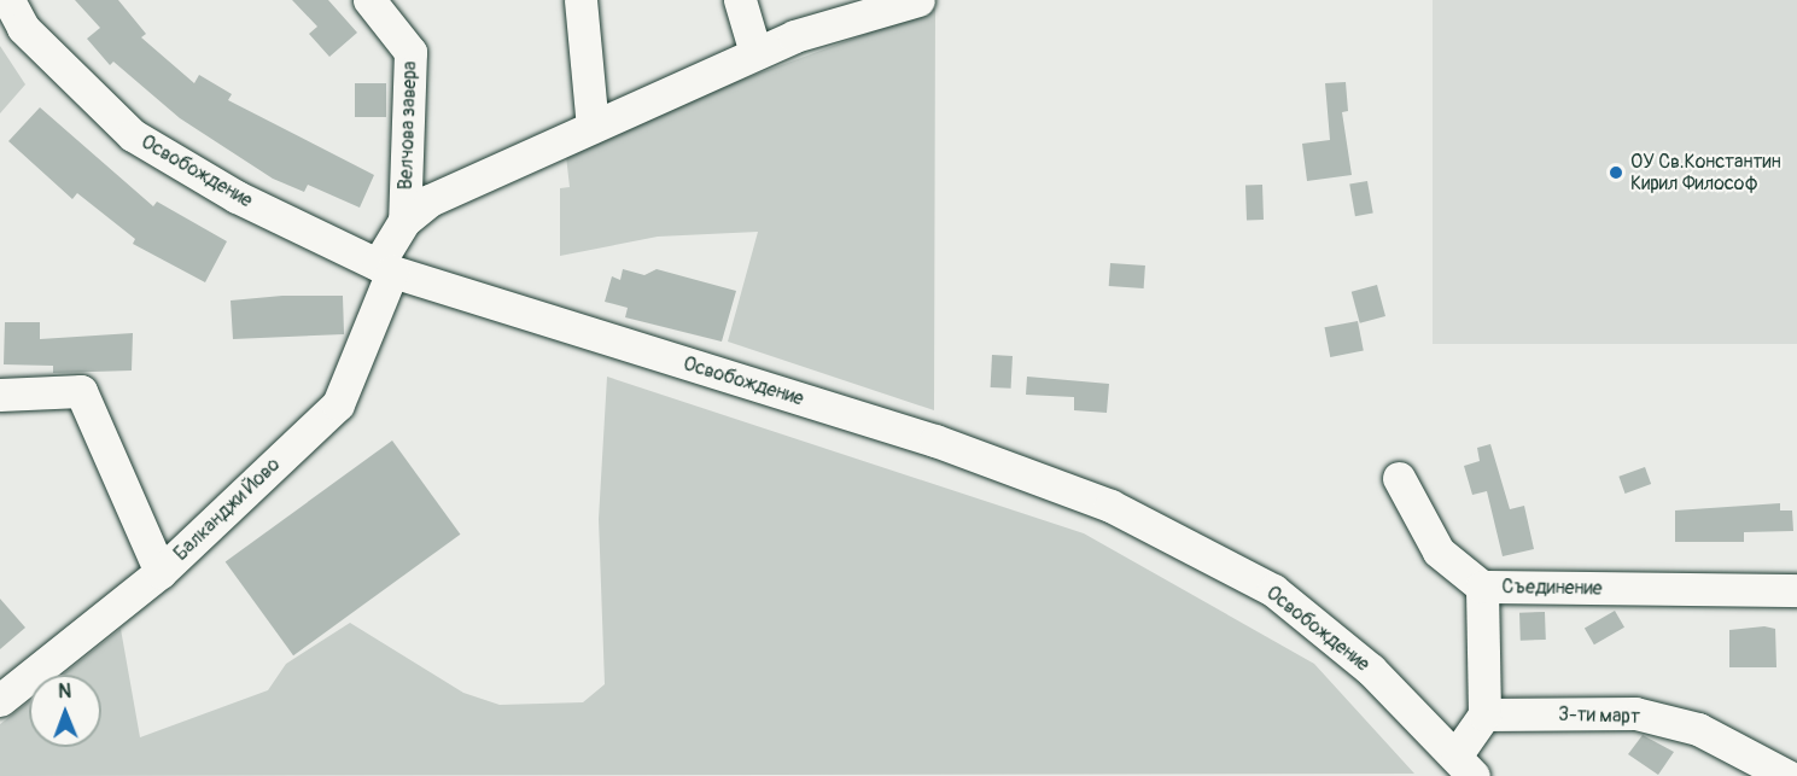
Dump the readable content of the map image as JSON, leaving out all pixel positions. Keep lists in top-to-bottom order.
{
  "streets": {
    "street": [
      "Велчова завера",
      "Освобождение",
      "Балканджи Йово",
      "Съединение",
      "3-ти март"
    ]
  },
  "crossings": [
    ["Велчова завера", "Балканджи Йово"],
    ["Освобождение", "Балканджи Йово"],
    ["Съединение", "3-ти март"]
  ],
  "places": ["ОУ Св.Константин Кирил Философ"],
  "north": "top"
}
